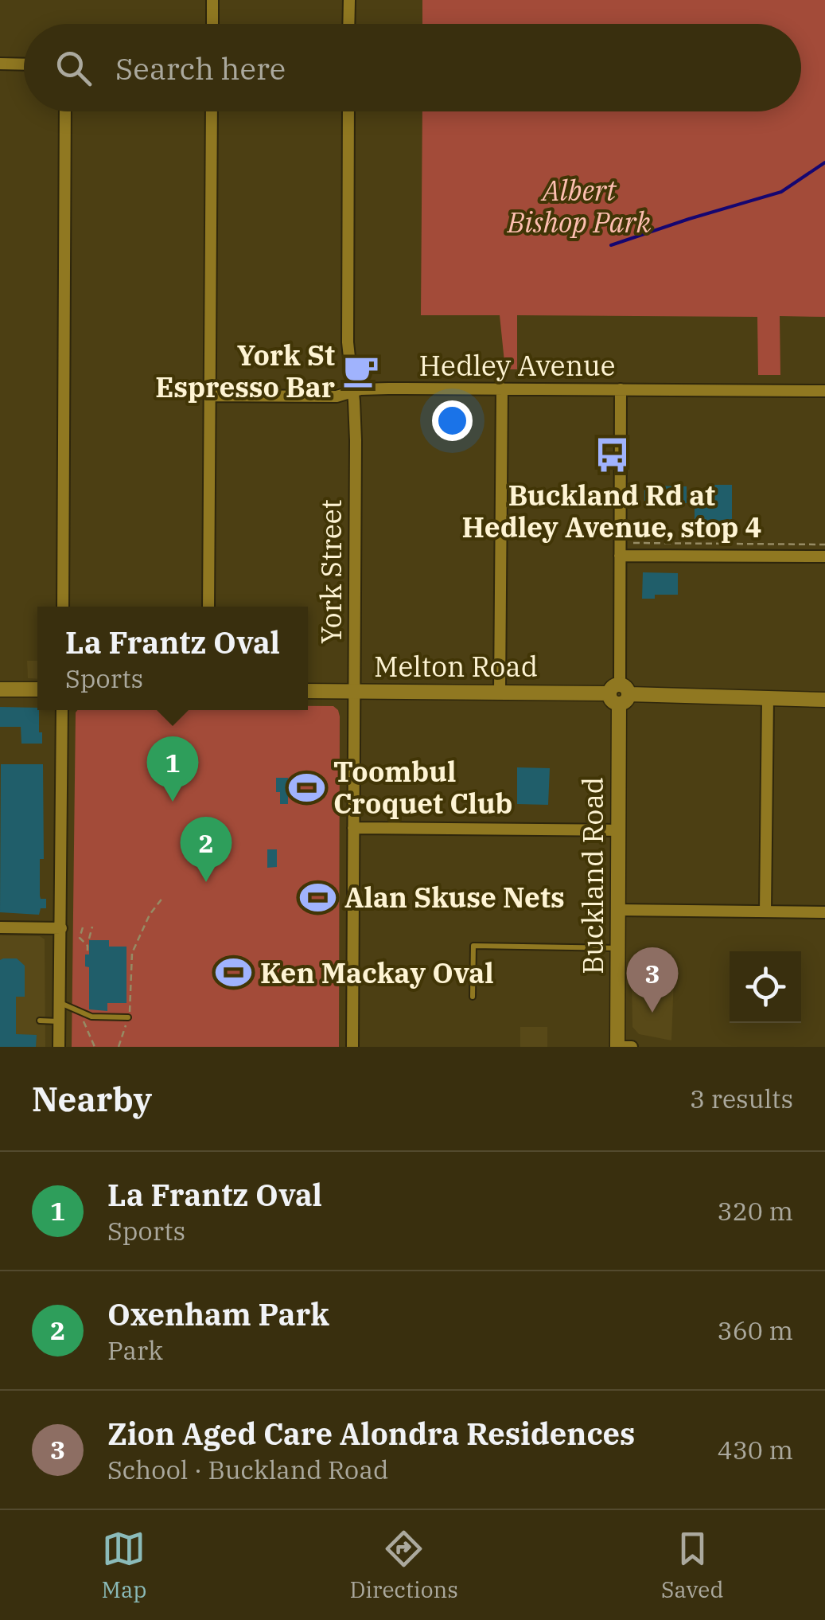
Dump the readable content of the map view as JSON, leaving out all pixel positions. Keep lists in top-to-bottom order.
{
  "streets": {
    "street": [
      "Hedley Avenue",
      "York Street",
      "Melton Road",
      "Buckland Road"
    ]
  },
  "crossings": [
    ["Hedley Avenue", "York Street"],
    ["Hedley Avenue", "Buckland Road"],
    ["York Street", "Melton Road"],
    ["Melton Road", "Buckland Road"]
  ],
  "parks": ["Albert Bishop Park"],
  "places": {
    "cafe": ["York St Espresso Bar"],
    "bus stop": ["Buckland Rd at Hedley Avenue, stop 4"],
    "sports": ["Toombul Croquet Club", "Alan Skuse Nets", "Ken Mackay Oval"]
  },
  "page": {
    "search": "Search here",
    "popup": ["La Frantz Oval", "Sports"],
    "pins": ["1", "2", "3"],
    "heading": ["Nearby", "3 results"],
    "list": [
      {
        "mark": "1",
        "name": "La Frantz Oval",
        "note": "Sports",
        "value": "320 m"
      },
      {
        "mark": "2",
        "name": "Oxenham Park",
        "note": "Park",
        "value": "360 m"
      },
      {
        "mark": "3",
        "name": "Zion Aged Care Alondra Residences",
        "note": "School · Buckland Road",
        "value": "430 m"
      }
    ],
    "nav": ["Map", "Directions", "Saved"]
  }
}
